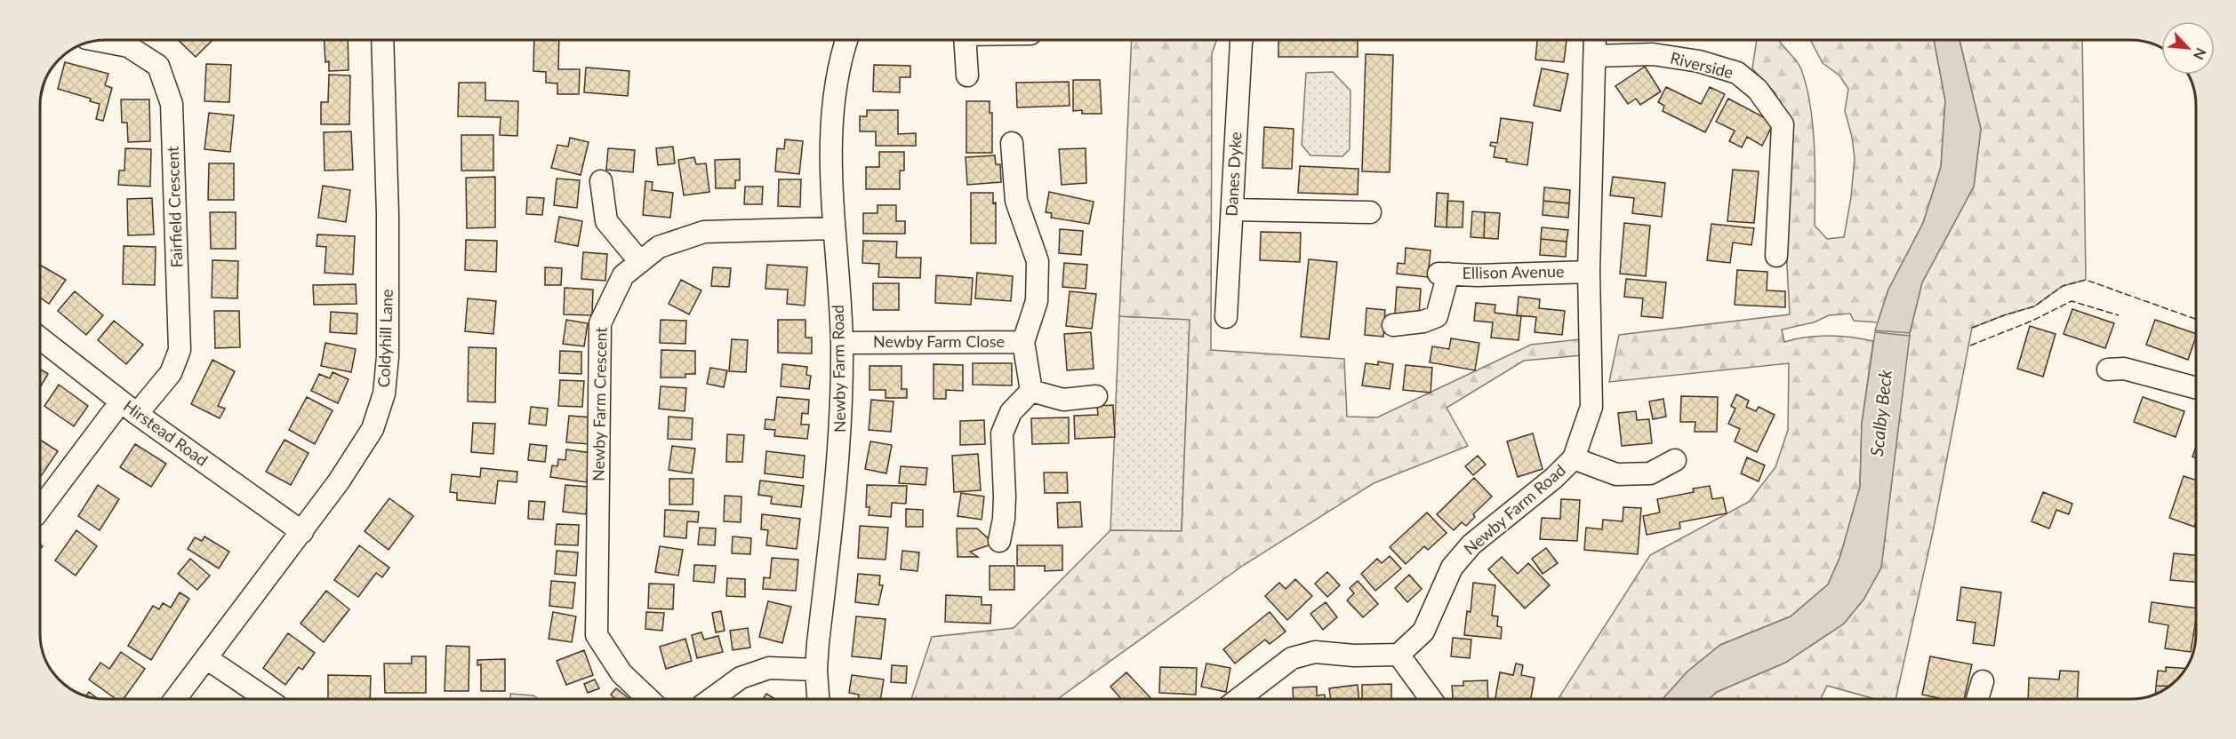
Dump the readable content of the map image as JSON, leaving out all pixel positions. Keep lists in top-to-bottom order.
{
  "streets": {
    "street": [
      "Riverside",
      "Danes Dyke",
      "Fairfield Crescent",
      "Ellison Avenue",
      "Coldyhill Lane",
      "Newby Farm Close",
      "Newby Farm Road",
      "Newby Farm Crescent",
      "Hirstead Road"
    ]
  },
  "crossings": [
    ["Riverside", "Newby Farm Road"],
    ["Fairfield Crescent", "Hirstead Road"],
    ["Ellison Avenue", "Newby Farm Road"],
    ["Coldyhill Lane", "Hirstead Road"],
    ["Newby Farm Close", "Newby Farm Road"],
    ["Newby Farm Road", "Newby Farm Crescent"]
  ],
  "water": ["Scalby Beck"],
  "north": "bottom right"
}
